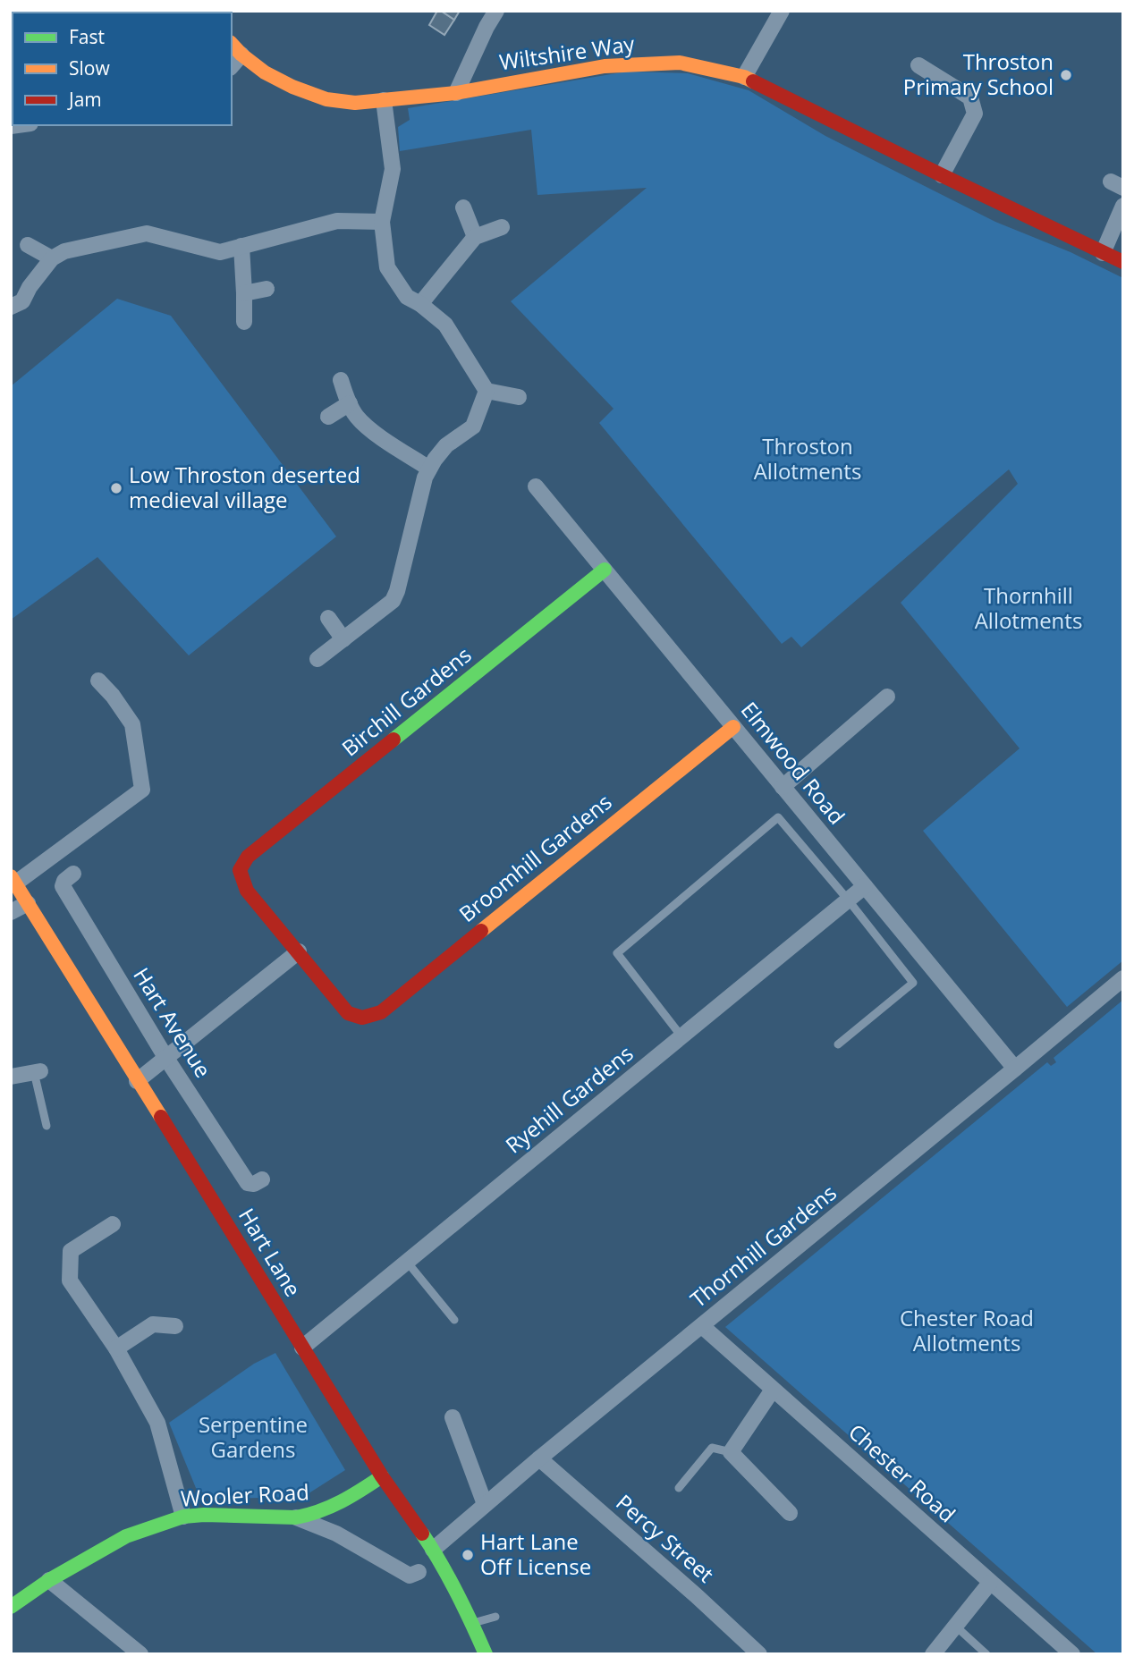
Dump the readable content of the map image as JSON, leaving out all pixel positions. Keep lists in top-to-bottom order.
{
  "streets": {
    "street": [
      "Wiltshire Way",
      "Birchill Gardens",
      "Elmwood Road",
      "Broomhill Gardens",
      "Hart Avenue",
      "Ryehill Gardens",
      "Thornhill Gardens",
      "Hart Lane",
      "Chester Road",
      "Wooler Road",
      "Percy Street"
    ]
  },
  "crossings": [
    ["Birchill Gardens", "Elmwood Road"],
    ["Birchill Gardens", "Broomhill Gardens"],
    ["Elmwood Road", "Broomhill Gardens"],
    ["Elmwood Road", "Ryehill Gardens"],
    ["Elmwood Road", "Thornhill Gardens"],
    ["Ryehill Gardens", "Hart Lane"],
    ["Thornhill Gardens", "Hart Lane"],
    ["Thornhill Gardens", "Chester Road"],
    ["Thornhill Gardens", "Percy Street"],
    ["Hart Lane", "Wooler Road"]
  ],
  "parks": [
    "Throston Allotments",
    "Thornhill Allotments",
    "Chester Road Allotments",
    "Serpentine Gardens"
  ],
  "places": ["Throston Primary School", "Low Throston deserted medieval village", "Hart Lane Off License"],
  "legend": ["Fast", "Slow", "Jam"]
}
